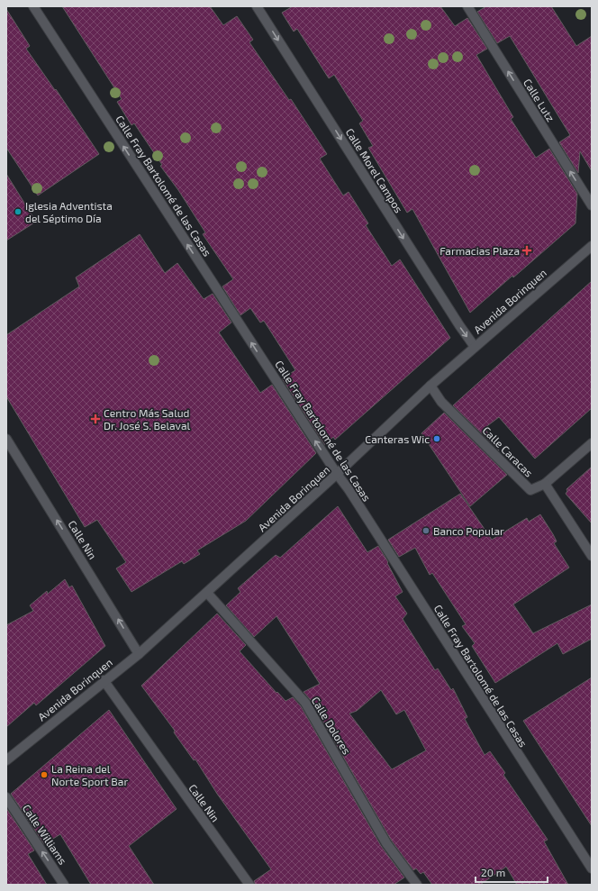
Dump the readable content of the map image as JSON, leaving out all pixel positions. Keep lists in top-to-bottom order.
{
  "streets": {
    "street": [
      "Calle Lutz",
      "Calle Morel Campos",
      "Calle Fray Bartolomé de las Casas",
      "Avenida Borinquen",
      "Calle Caracas",
      "Calle Nin",
      "Calle Dolores",
      "Calle Williams"
    ]
  },
  "crossings": [
    ["Calle Morel Campos", "Avenida Borinquen"],
    ["Calle Fray Bartolomé de las Casas", "Avenida Borinquen"],
    ["Avenida Borinquen", "Calle Caracas"],
    ["Avenida Borinquen", "Calle Nin"],
    ["Avenida Borinquen", "Calle Dolores"]
  ],
  "one_way": [
    "Calle Lutz",
    "Calle Morel Campos",
    "Calle Fray Bartolomé de las Casas",
    "Calle Nin",
    "Calle Williams"
  ],
  "places": {
    "other": [
      "Iglesia Adventista del Séptimo Día",
      "Canteras Wic",
      "Banco Popular",
      "La Reina del Norte Sport Bar"
    ],
    "health": ["Farmacias Plaza", "Centro Más Salud Dr. José S. Belaval"]
  },
  "scale_bar": "20 m"
}
